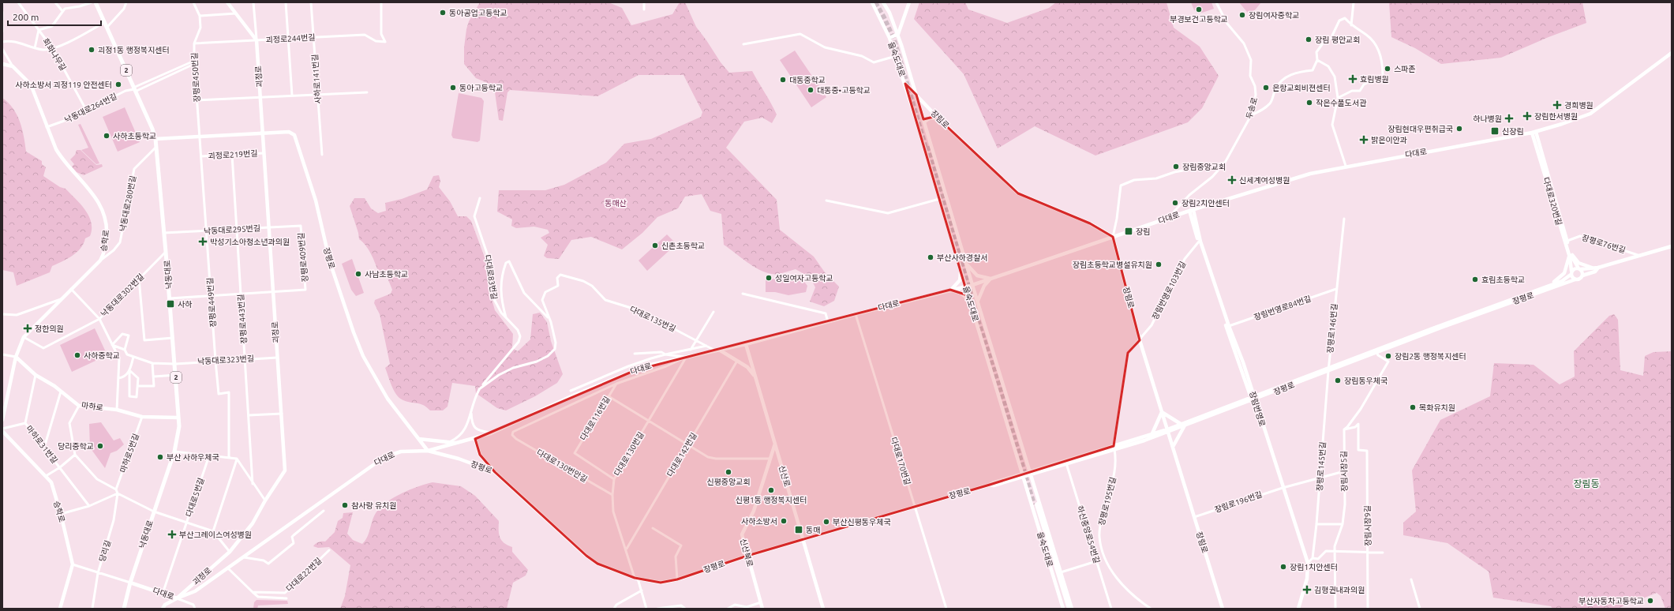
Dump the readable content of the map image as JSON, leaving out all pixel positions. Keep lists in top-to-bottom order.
{
  "streets": {
    "main road": [
      "을숙도대로",
      "2",
      "괴정로",
      "장림로",
      "다대로",
      "다대로320번길",
      "승학로",
      "장평로",
      "낙동대로",
      "마하로",
      "장림번영로",
      "신산로",
      "신산북로"
    ],
    "street": [
      "괴정로244번길",
      "회화나무길",
      "장평로450번길",
      "사하로141번길",
      "낙동대로264번길",
      "두송로",
      "괴정로219번길",
      "낙동대로280번길",
      "낙동대로295번길",
      "장평로76번길",
      "장평로409번길",
      "다대로83번길",
      "장림번영로103번길",
      "낙동대로302번길",
      "장평로449번길",
      "장림번영로84번길",
      "장평로443번길",
      "다대로135번길",
      "장평로146번길",
      "낙동대로323번길",
      "다대로116번길",
      "마하로31번길",
      "마하로5번길",
      "다대로130번길",
      "다대로142번길",
      "다대로170번길",
      "다대로130번안길",
      "장평로145번길",
      "장림시장5길",
      "다대로5번길",
      "장평로195번길",
      "장림로196번길",
      "장림시장9길",
      "하신중앙로54번길",
      "당리길",
      "다대로22번길"
    ]
  },
  "crossings": [
    ["괴정로244번길", "괴정로"],
    ["괴정로244번길", "장평로450번길"],
    ["괴정로244번길", "사하로141번길"],
    ["회화나무길", "낙동대로264번길"],
    ["을숙도대로", "장림로"],
    ["을숙도대로", "다대로"],
    ["을숙도대로", "장평로"],
    ["괴정로", "다대로"],
    ["괴정로", "괴정로219번길"],
    ["괴정로", "낙동대로295번길"],
    ["괴정로", "장평로409번길"],
    ["괴정로", "장평로"],
    ["괴정로", "낙동대로323번길"],
    ["장평로450번길", "낙동대로264번길"],
    ["장평로450번길", "장평로"],
    ["장평로450번길", "장평로449번길"],
    ["낙동대로264번길", "승학로"],
    ["낙동대로264번길", "낙동대로"],
    ["두송로", "다대로"],
    ["장림로", "다대로"],
    ["장림로", "장평로"],
    ["장림로", "장림번영로103번길"],
    ["장림로", "장평로195번길"],
    ["장림로", "장림로196번길"],
    ["다대로", "다대로320번길"],
    ["다대로", "장평로"],
    ["다대로", "낙동대로"],
    ["다대로", "다대로135번길"],
    ["다대로", "장림번영로"],
    ["다대로", "다대로130번길"],
    ["다대로", "다대로170번길"],
    ["다대로", "신산로"],
    ["다대로", "다대로5번길"],
    ["괴정로219번길", "장평로449번길"],
    ["괴정로219번길", "장평로443번길"],
    ["다대로320번길", "장평로76번길"],
    ["다대로320번길", "장평로"],
    ["낙동대로280번길", "승학로"],
    ["낙동대로280번길", "낙동대로"],
    ["낙동대로295번길", "장평로409번길"],
    ["낙동대로295번길", "낙동대로"],
    ["낙동대로295번길", "장평로449번길"],
    ["낙동대로295번길", "장평로443번길"],
    ["승학로", "낙동대로302번길"],
    ["승학로", "마하로"],
    ["장평로", "낙동대로"],
    ["장평로", "장평로449번길"],
    ["장평로", "장평로146번길"],
    ["장평로", "장림번영로"],
    ["장평로", "다대로130번길"],
    ["장평로", "다대로170번길"],
    ["장평로", "장평로145번길"],
    ["장평로", "신산로"],
    ["장평로", "장평로195번길"],
    ["장평로", "하신중앙로54번길"],
    ["장평로", "신산북로"],
    ["낙동대로", "낙동대로302번길"],
    ["낙동대로", "낙동대로323번길"],
    ["낙동대로", "마하로"],
    ["다대로83번길", "다대로135번길"],
    ["장림번영로103번길", "장림번영로"],
    ["장림번영로103번길", "장평로195번길"],
    ["장평로449번길", "낙동대로323번길"],
    ["장림번영로84번길", "장평로146번길"],
    ["장림번영로84번길", "장림번영로"],
    ["장평로443번길", "낙동대로323번길"],
    ["장평로146번길", "장평로145번길"],
    ["마하로", "마하로31번길"],
    ["마하로", "마하로5번길"],
    ["장림번영로", "장림로196번길"],
    ["다대로116번길", "다대로130번길"],
    ["다대로116번길", "다대로130번안길"],
    ["다대로130번길", "다대로142번길"],
    ["다대로130번길", "다대로130번안길"],
    ["장평로145번길", "장림로196번길"],
    ["장림시장5길", "장림로196번길"],
    ["장림시장5길", "장림시장9길"],
    ["신산로", "신산북로"]
  ],
  "districts": ["장림동"],
  "parks": ["동매산"],
  "places": {
    "other": [
      "부경보건고등학교",
      "동아공업고등학교",
      "장림여자중학교",
      "장림 평안교회",
      "괴정1동 행정복지센터",
      "스파존",
      "대동중학교",
      "사하소방서 괴정119 안전센터",
      "동아고등학교",
      "은항교회비젼센터",
      "대동중•고등학교",
      "작은수풀도서관",
      "장림현대우편취급국",
      "사하초등학교",
      "장림중앙교회",
      "장림2치안센터",
      "신촌초등학교",
      "부산사하경찰서",
      "장림초등학교병설유치원",
      "사남초등학교",
      "성일여자고등학교",
      "효림초등학교",
      "사하중학교",
      "장림2동 행정복지센터",
      "장림동우체국",
      "목화유치원",
      "당리중학교",
      "부산 사하우체국",
      "신평중앙교회",
      "신평1동 행정복지센터",
      "참사랑 유치원",
      "사하소방서",
      "부산신평동우체국",
      "장림1치안센터",
      "부산자동차고등학교"
    ],
    "health": [
      "효림병원",
      "경희병원",
      "장림한서병원",
      "하나병원",
      "밝은이안과",
      "신세계여성병원",
      "박성기소아청소년과의원",
      "정한의원",
      "부산그레이스여성병원",
      "김형권내과의원"
    ],
    "transit": [
      "신장림",
      "장림",
      "사하",
      "동매"
    ]
  },
  "scale_bar": "200 m"
}
